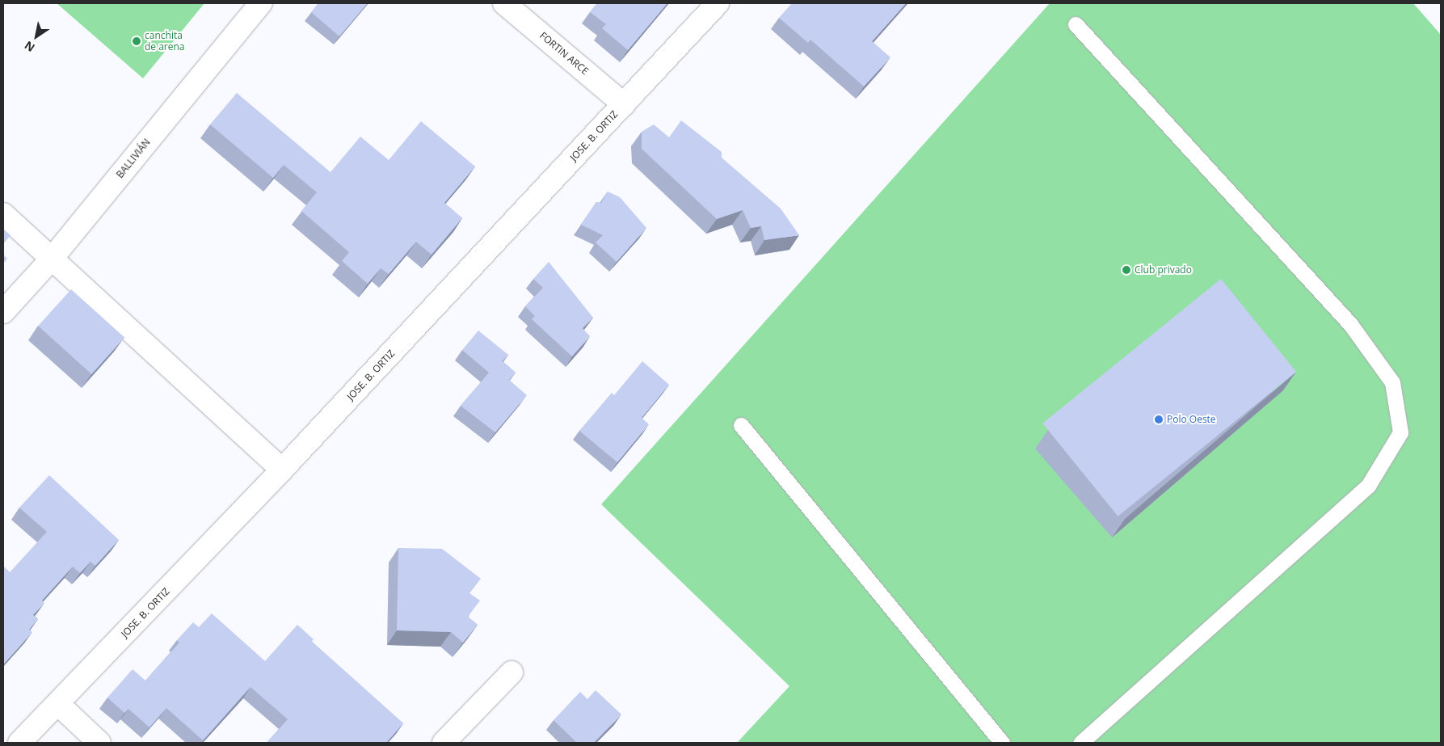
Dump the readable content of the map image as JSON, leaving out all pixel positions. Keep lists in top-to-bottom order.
{
  "streets": {
    "street": ["FORTIN ARCE", "JOSE. B. ORTIZ", "BALLIVIÁN"]
  },
  "crossings": [
    ["FORTIN ARCE", "JOSE. B. ORTIZ"]
  ],
  "places": ["canchita de arena", "Club privado", "Polo Oeste"],
  "north": "bottom left"
}
